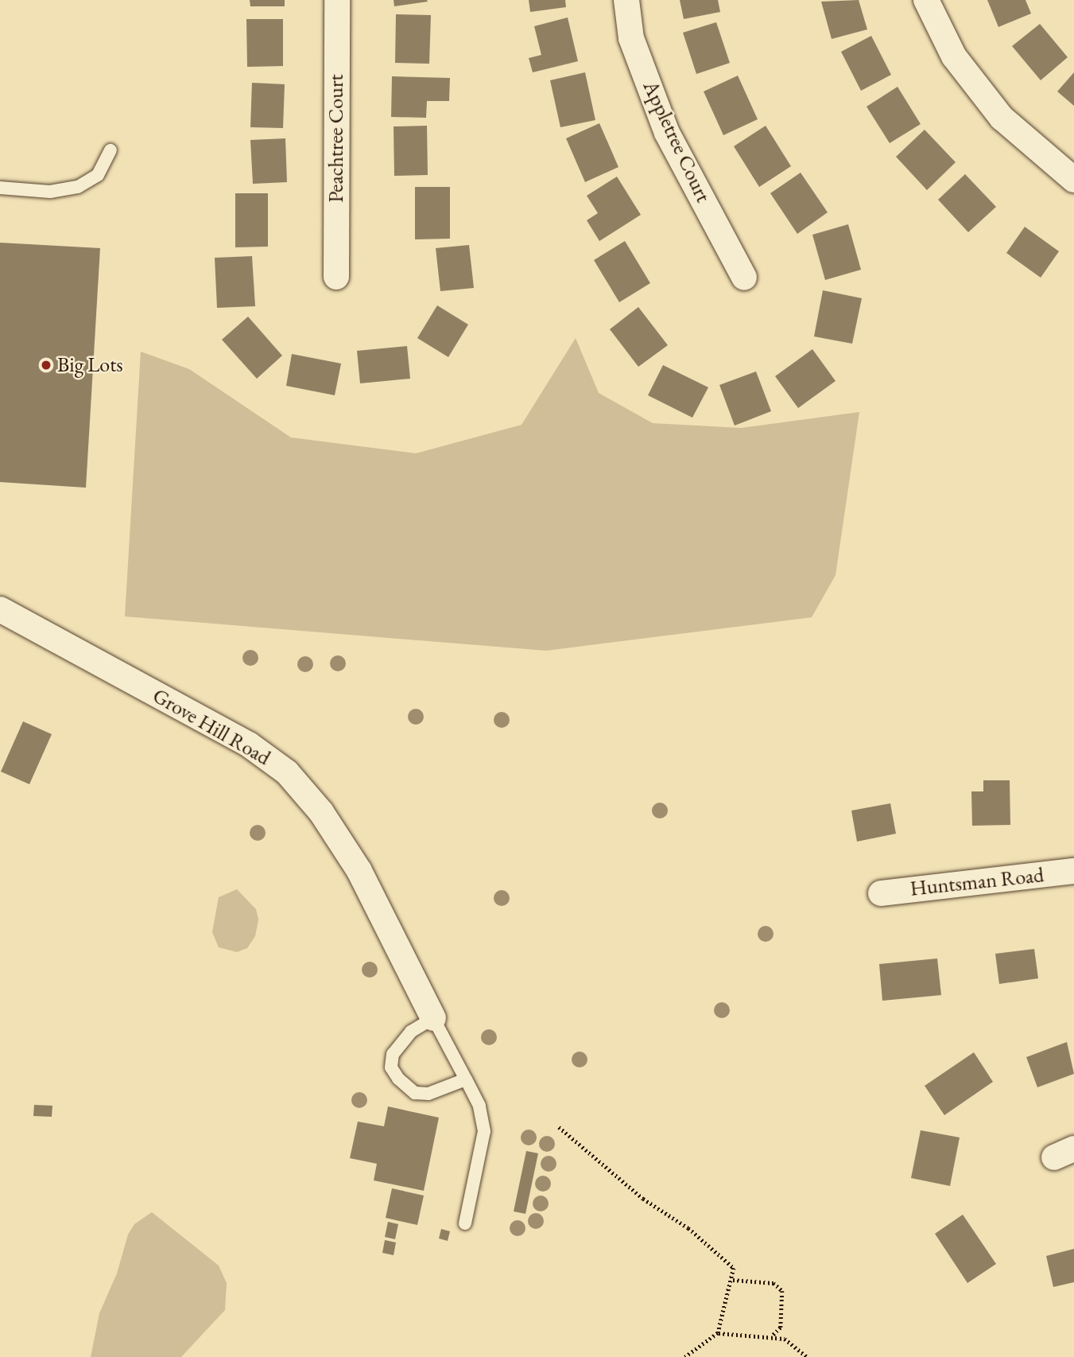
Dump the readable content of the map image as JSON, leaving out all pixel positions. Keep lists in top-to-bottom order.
{
  "streets": {
    "street": [
      "Peachtree Court",
      "Appletree Court",
      "Grove Hill Road",
      "Huntsman Road"
    ]
  },
  "places": ["Big Lots"]
}
